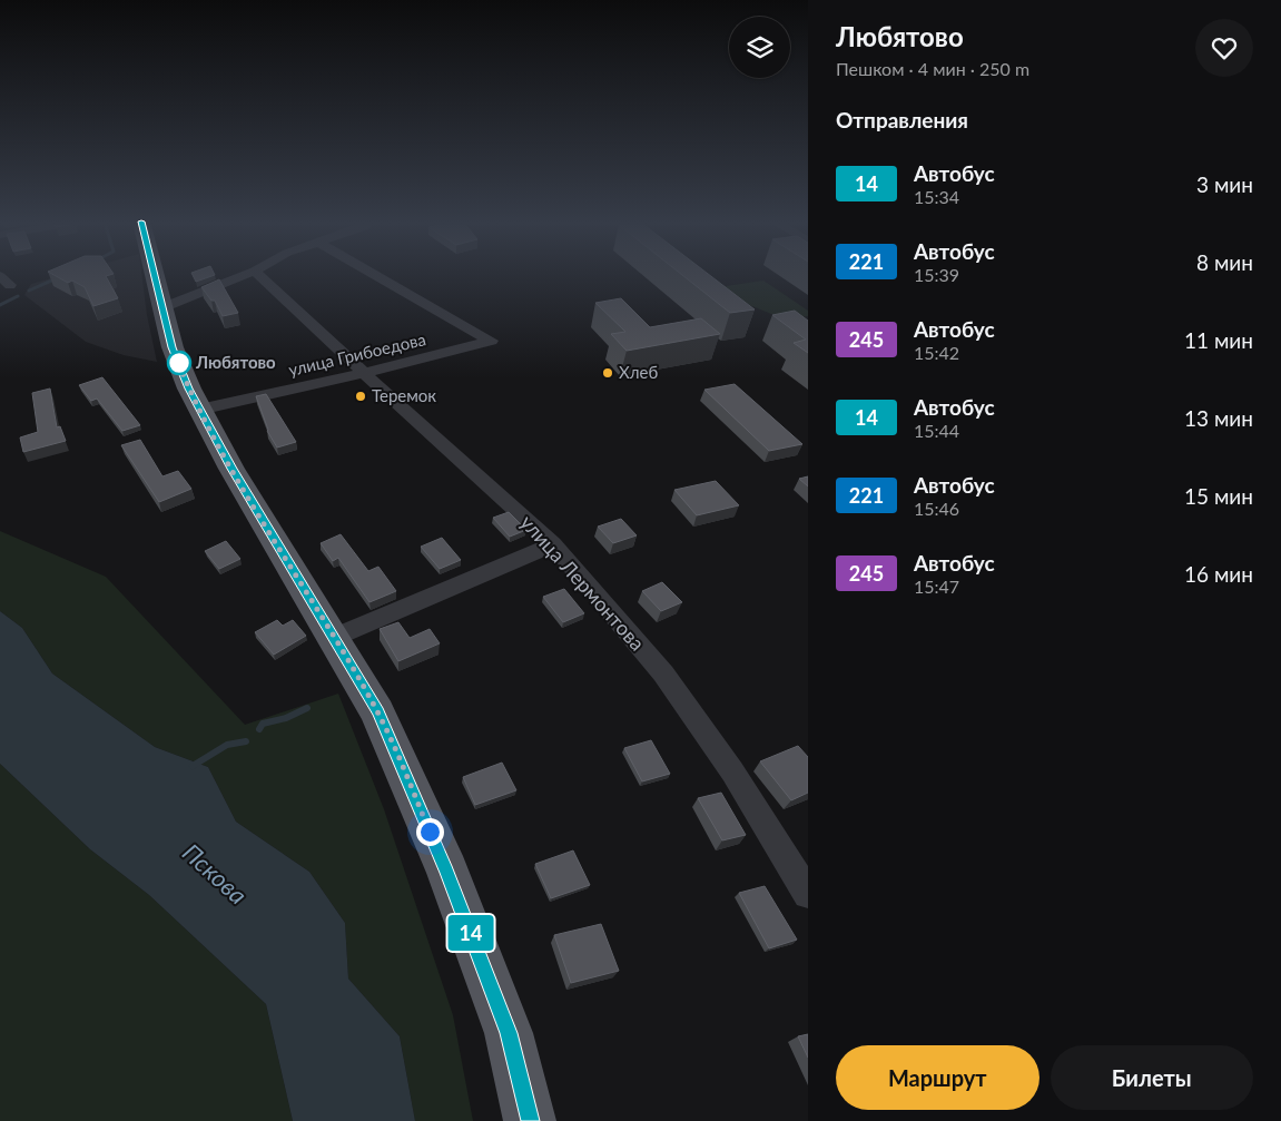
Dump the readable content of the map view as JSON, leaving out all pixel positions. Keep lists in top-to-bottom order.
{
  "streets": {
    "street": ["улица Грибоедова", "улица Лермонтова"]
  },
  "crossings": [
    ["улица Грибоедова", "улица Лермонтова"]
  ],
  "water": ["Пскова"],
  "places": ["Любятово", "Хлеб", "Теремок"],
  "lines": ["bus line 14"],
  "page": {
    "on_map": "14",
    "heading": [
      ["Любятово", "Пешком · 4 мин · 250 m"],
      "Отправления"
    ],
    "list": [
      {
        "mark": "14",
        "name": "Автобус",
        "note": "15:34",
        "value": "3 мин"
      },
      {
        "mark": "221",
        "name": "Автобус",
        "note": "15:39",
        "value": "8 мин"
      },
      {
        "mark": "245",
        "name": "Автобус",
        "note": "15:42",
        "value": "11 мин"
      },
      {
        "mark": "14",
        "name": "Автобус",
        "note": "15:44",
        "value": "13 мин"
      },
      {
        "mark": "221",
        "name": "Автобус",
        "note": "15:46",
        "value": "15 мин"
      },
      {
        "mark": "245",
        "name": "Автобус",
        "note": "15:47",
        "value": "16 мин"
      }
    ],
    "buttons": ["Маршрут", "Билеты"]
  }
}
